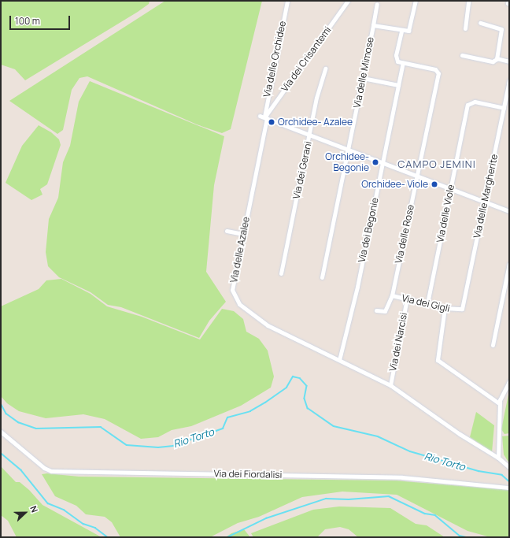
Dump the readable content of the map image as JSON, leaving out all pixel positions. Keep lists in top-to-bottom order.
{
  "streets": {
    "street": [
      "Via delle Orchidee",
      "Via dei Crisantemi",
      "Via delle Mimose",
      "Via dei Gerani",
      "Via delle Margherite",
      "Via delle Viole",
      "Via dei Begonie",
      "Via delle Rose",
      "Via delle Azalee",
      "Via dei Gigli",
      "Via dei Narcisi",
      "Via dei Fiordalisi"
    ]
  },
  "crossings": [
    ["Via delle Orchidee", "Via dei Crisantemi"],
    ["Via delle Orchidee", "Via delle Azalee"],
    ["Via dei Crisantemi", "Via delle Azalee"],
    ["Via delle Margherite", "Via delle Viole"],
    ["Via delle Margherite", "Via dei Gigli"],
    ["Via delle Viole", "Via dei Gigli"],
    ["Via dei Begonie", "Via delle Rose"],
    ["Via dei Begonie", "Via delle Azalee"],
    ["Via delle Rose", "Via dei Gigli"],
    ["Via delle Azalee", "Via dei Narcisi"],
    ["Via dei Gigli", "Via dei Narcisi"]
  ],
  "districts": ["CAMPO JEMINI"],
  "water": ["Rio Torto"],
  "places": ["Orchidee- Azalee", "Orchidee- Begonie", "Orchidee- Viole"],
  "scale_bar": "100 m",
  "north": "right"
}
